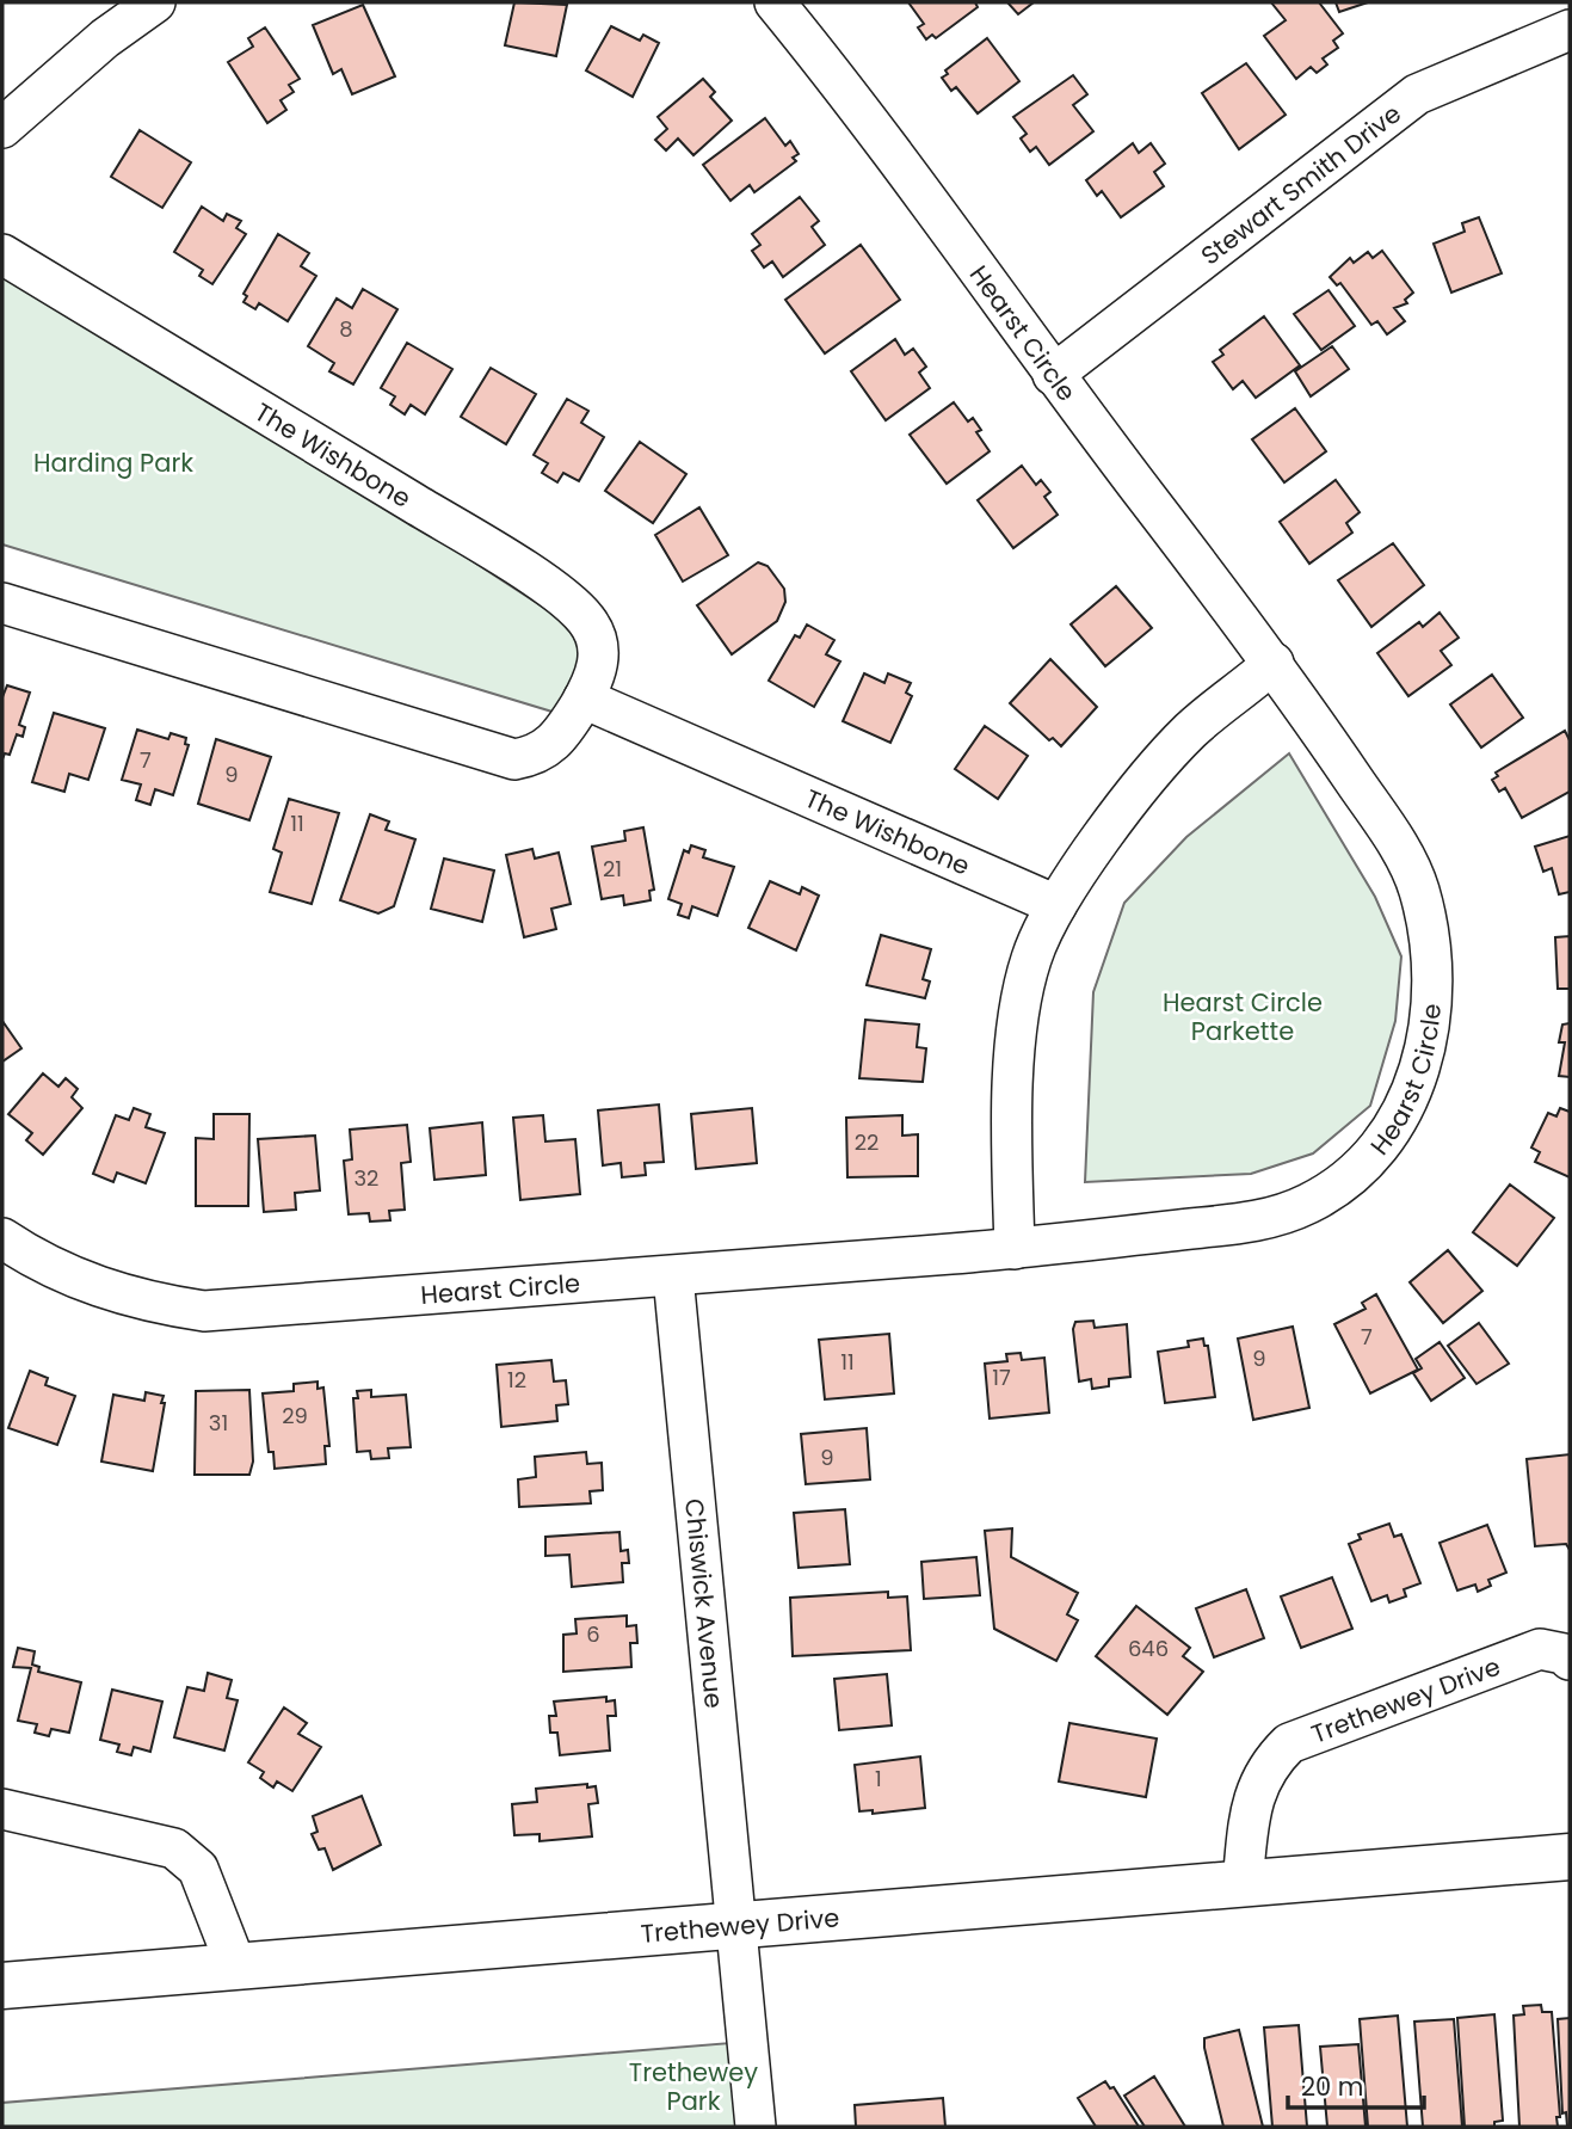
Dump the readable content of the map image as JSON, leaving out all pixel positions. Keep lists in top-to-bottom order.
{
  "streets": {
    "main road": ["Trethewey Drive"],
    "street": [
      "Stewart Smith Drive",
      "Hearst Circle",
      "The Wishbone",
      "Chiswick Avenue"
    ]
  },
  "crossings": [
    ["Stewart Smith Drive", "Hearst Circle"],
    ["Hearst Circle", "Chiswick Avenue"],
    ["Chiswick Avenue", "Trethewey Drive"]
  ],
  "parks": ["Harding Park", "Hearst Circle Parkette", "Trethewey Park"],
  "house_numbers": [
    "8",
    "7",
    "9",
    "11",
    "21",
    "22",
    "32",
    "7",
    "9",
    "11",
    "17",
    "12",
    "29",
    "31",
    "9",
    "6",
    "646",
    "1"
  ],
  "scale_bar": "20 m"
}
